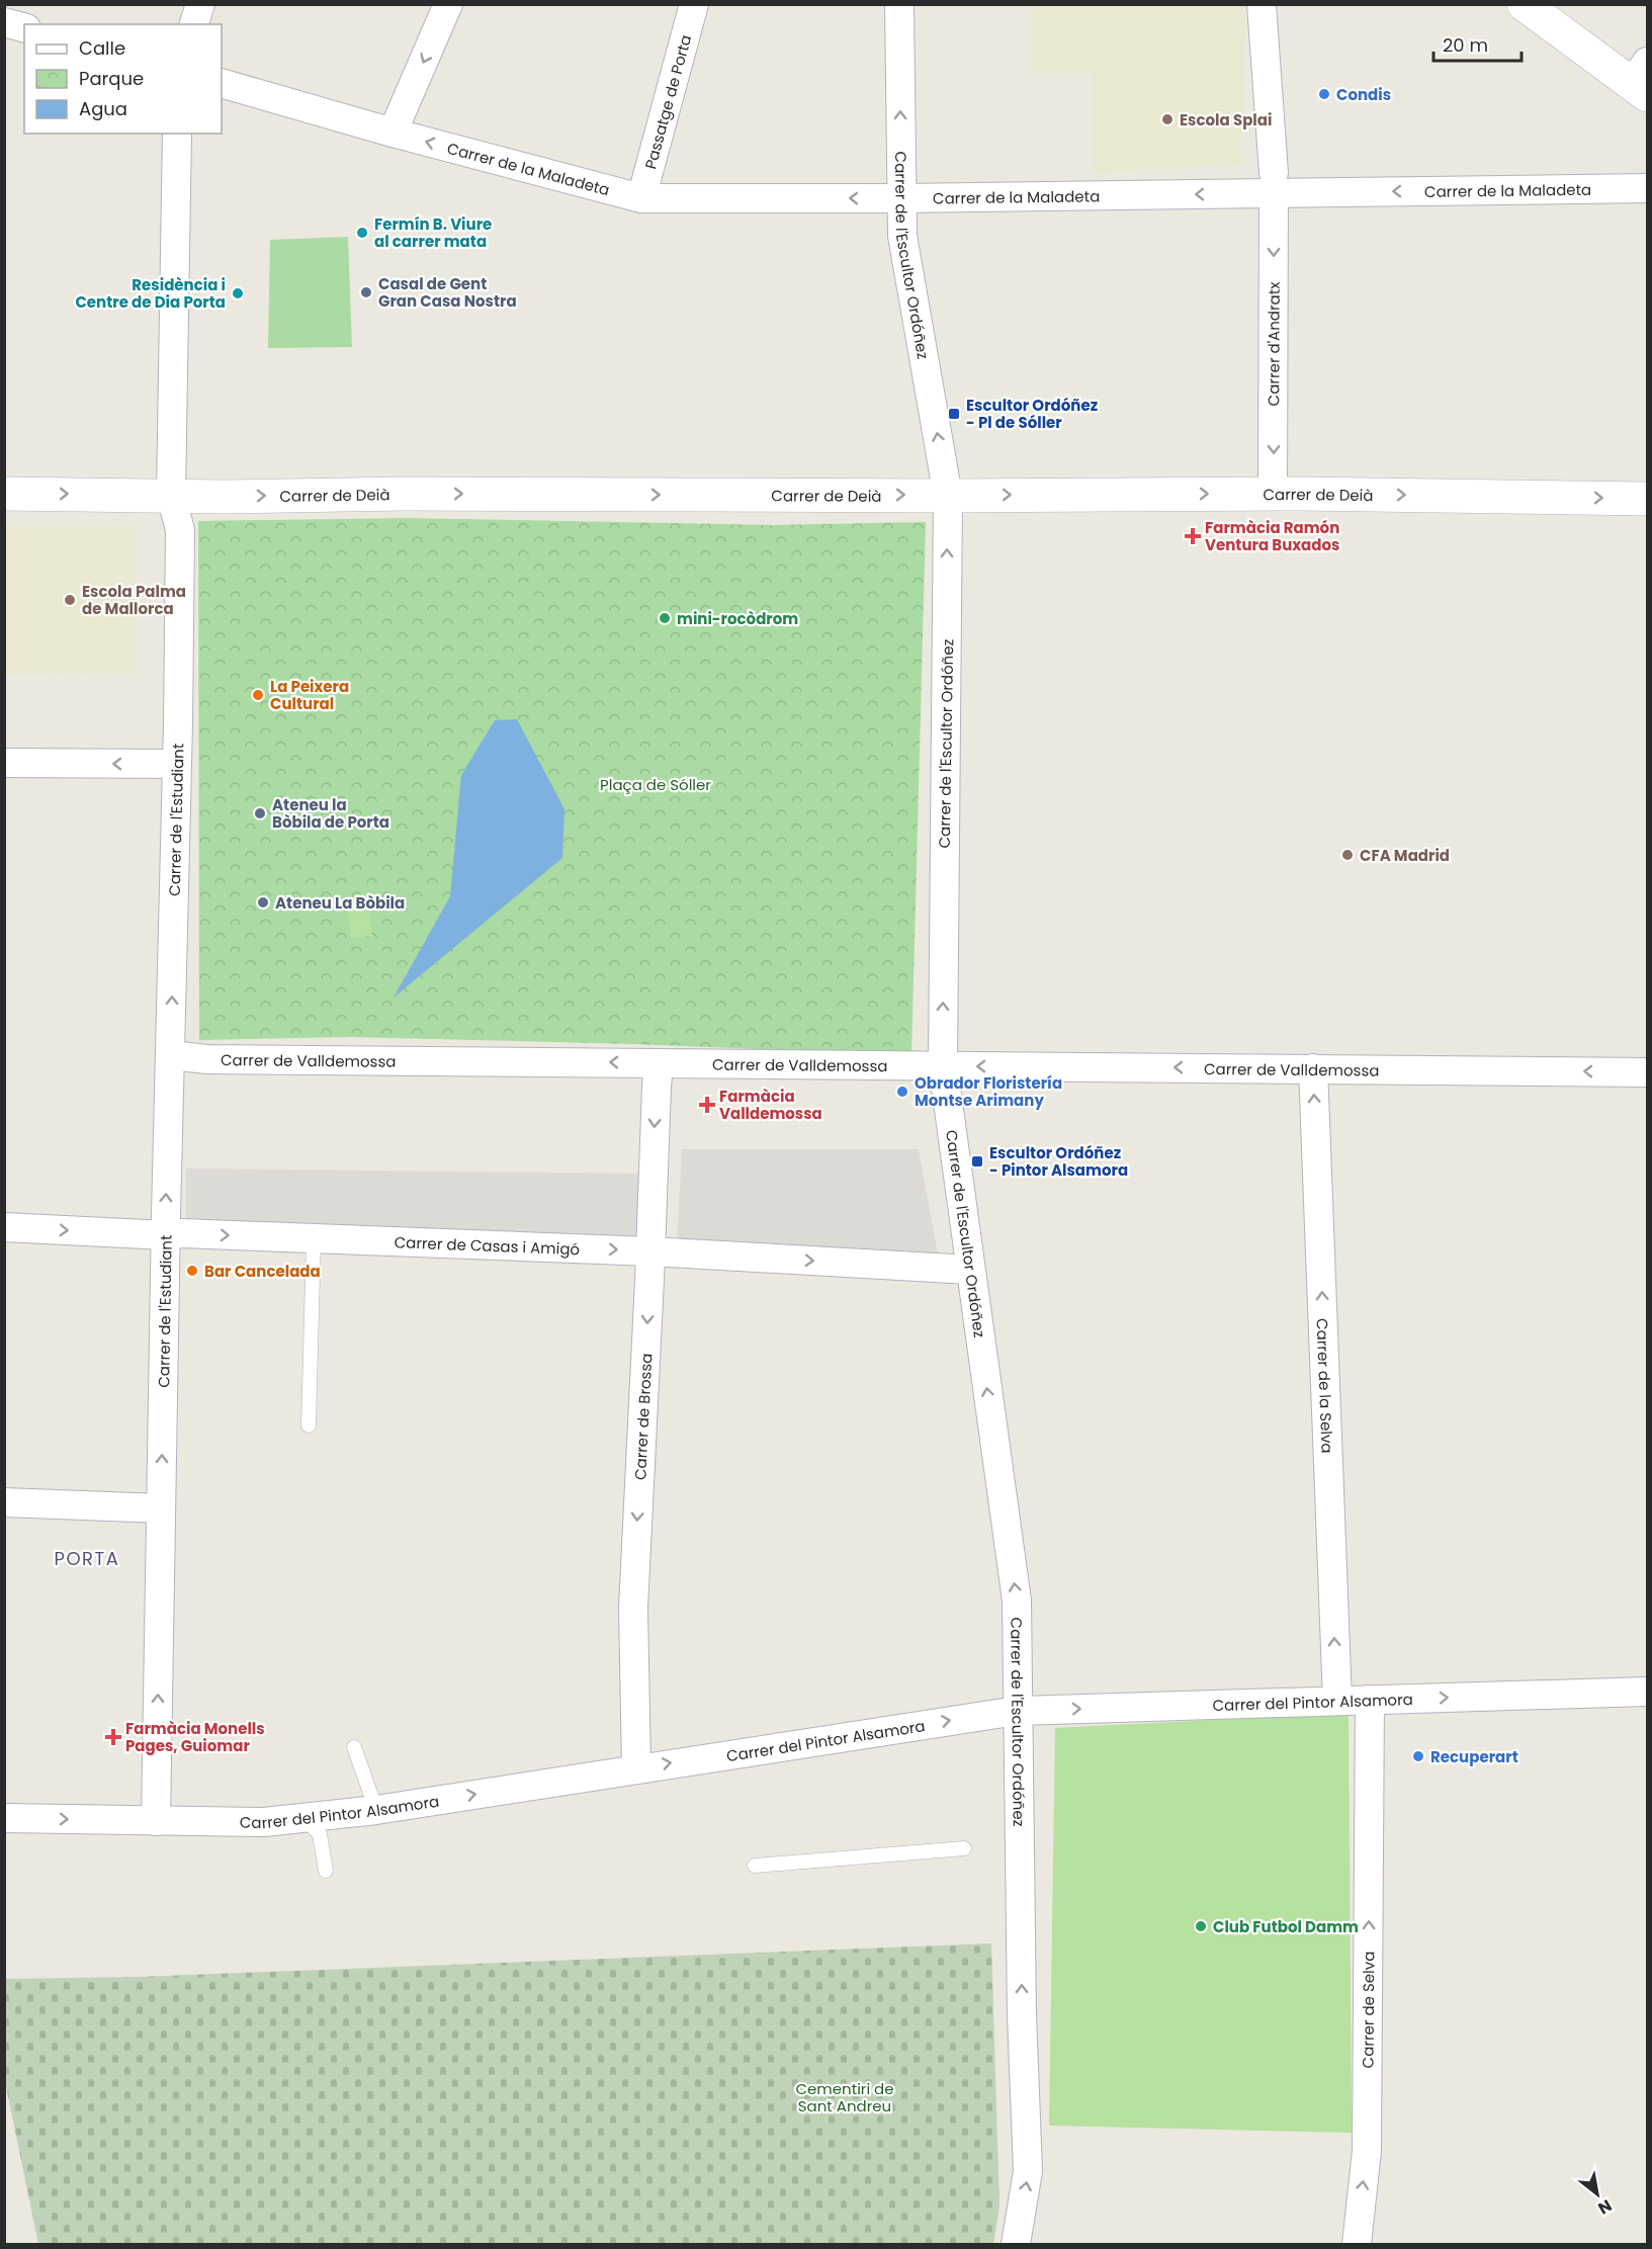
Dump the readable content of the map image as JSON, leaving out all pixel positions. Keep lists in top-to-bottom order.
{
  "streets": {
    "street": [
      "Passatge de Porta",
      "Carrer de la Maladeta",
      "Carrer de l'Escultor Ordóñez",
      "Carrer d'Andratx",
      "Carrer de Deià",
      "Carrer de l'Estudiant",
      "Carrer de Valldemossa",
      "Carrer de Casas i Amigó",
      "Carrer de la Selva",
      "Carrer de Brossa",
      "Carrer del Pintor Alsamora",
      "Carrer de Selva"
    ]
  },
  "crossings": [
    ["Passatge de Porta", "Carrer de la Maladeta"],
    ["Carrer de la Maladeta", "Carrer de l'Escultor Ordóñez"],
    ["Carrer de la Maladeta", "Carrer d'Andratx"],
    ["Carrer de l'Escultor Ordóñez", "Carrer de Deià"],
    ["Carrer de l'Escultor Ordóñez", "Carrer de Valldemossa"],
    ["Carrer de l'Escultor Ordóñez", "Carrer de Casas i Amigó"],
    ["Carrer de l'Escultor Ordóñez", "Carrer del Pintor Alsamora"],
    ["Carrer d'Andratx", "Carrer de Deià"],
    ["Carrer de Deià", "Carrer de l'Estudiant"],
    ["Carrer de l'Estudiant", "Carrer de Valldemossa"],
    ["Carrer de l'Estudiant", "Carrer de Casas i Amigó"],
    ["Carrer de l'Estudiant", "Carrer del Pintor Alsamora"],
    ["Carrer de Valldemossa", "Carrer de la Selva"],
    ["Carrer de Valldemossa", "Carrer de Brossa"],
    ["Carrer de Casas i Amigó", "Carrer de Brossa"],
    ["Carrer de la Selva", "Carrer del Pintor Alsamora"],
    ["Carrer de Brossa", "Carrer del Pintor Alsamora"],
    ["Carrer del Pintor Alsamora", "Carrer de Selva"]
  ],
  "one_way": [
    "Carrer de la Maladeta",
    "Carrer de l'Escultor Ordóñez",
    "Carrer d'Andratx",
    "Carrer de Deià",
    "Carrer de l'Estudiant",
    "Carrer de Valldemossa",
    "Carrer de Casas i Amigó",
    "Carrer de la Selva",
    "Carrer de Brossa",
    "Carrer del Pintor Alsamora",
    "Carrer de Selva"
  ],
  "districts": ["PORTA"],
  "parks": ["Plaça de Sóller", "Cementiri de Sant Andreu"],
  "places": {
    "other": [
      "Condis",
      "Escola Splai",
      "Fermín B. Viure al carrer mata",
      "Casal de Gent Gran Casa Nostra",
      "Residència i Centre de Dia Porta",
      "Escola Palma de Mallorca",
      "mini-rocòdrom",
      "La Peixera Cultural",
      "Ateneu la Bòbila de Porta",
      "CFA Madrid",
      "Ateneu La Bòbila",
      "Obrador Floristería Montse Arimany",
      "Bar Cancelada",
      "Recuperart",
      "Club Futbol Damm"
    ],
    "transit": ["Escultor Ordóñez - Pl de Sóller", "Escultor Ordóñez - Pintor Alsamora"],
    "health": ["Farmàcia Ramón Ventura Buxados", "Farmàcia Valldemossa", "Farmàcia Monells Pages, Guiomar"]
  },
  "legend": ["Calle", "Parque", "Agua"],
  "scale_bar": "20 m",
  "north": "bottom right"
}
